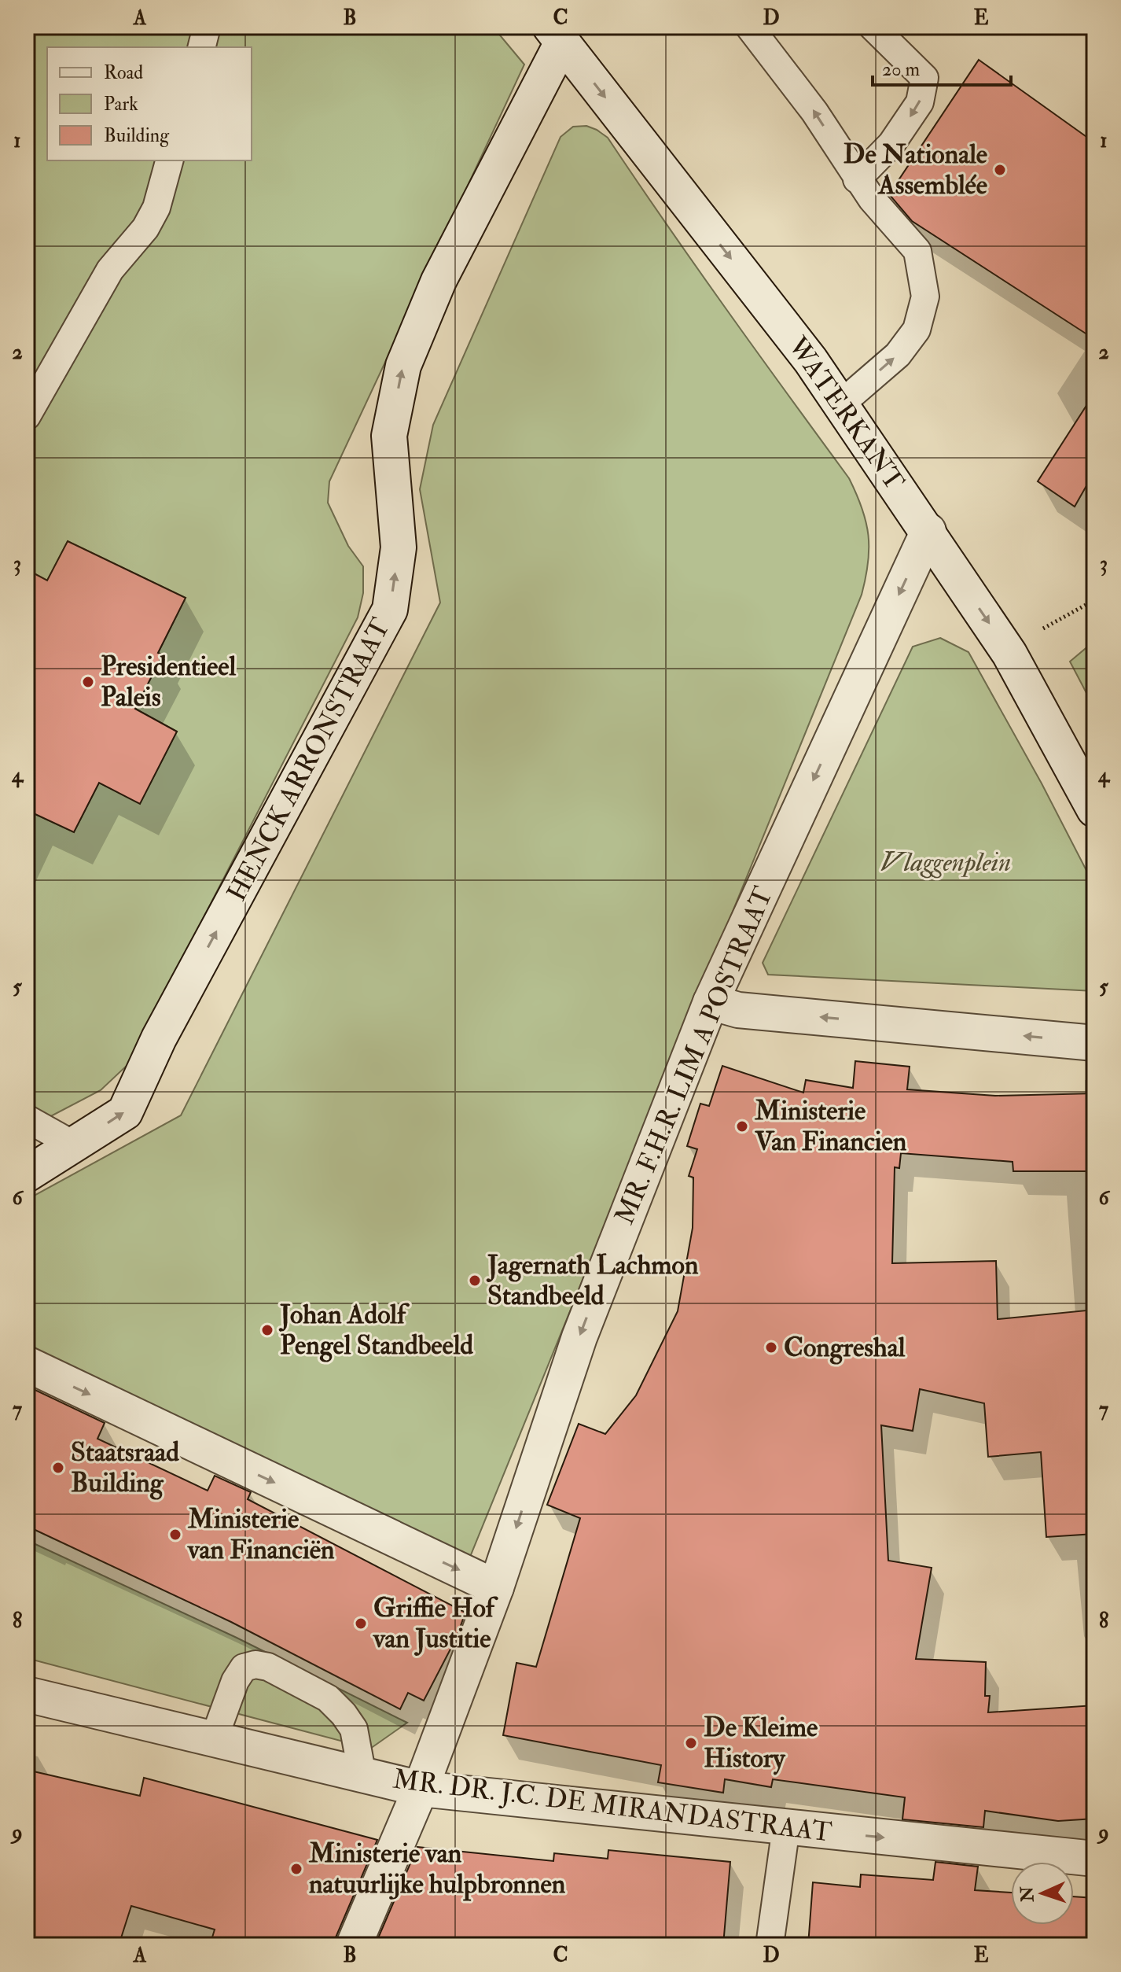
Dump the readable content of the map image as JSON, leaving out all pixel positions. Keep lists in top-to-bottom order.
{
  "streets": {
    "street": [
      "WATERKANT",
      "HENCK ARRONSTRAAT",
      "MR. F.H.R. LIM A POSTRAAT",
      "MR. DR. J.C. DE MIRANDASTRAAT"
    ]
  },
  "crossings": [
    ["WATERKANT", "HENCK ARRONSTRAAT"],
    ["WATERKANT", "MR. F.H.R. LIM A POSTRAAT"],
    ["MR. F.H.R. LIM A POSTRAAT", "MR. DR. J.C. DE MIRANDASTRAAT"]
  ],
  "one_way": ["WATERKANT", "HENCK ARRONSTRAAT", "MR. F.H.R. LIM A POSTRAAT"],
  "parks": ["Vlaggenplein"],
  "places": [
    "De Nationale Assemblée",
    "Presidentieel Paleis",
    "Ministerie Van Financien",
    "Jagernath Lachmon Standbeeld",
    "Johan Adolf Pengel Standbeeld",
    "Congreshal",
    "Staatsraad Building",
    "Ministerie van Financiën",
    "Griffie Hof van Justitie",
    "De Kleime History",
    "Ministerie van natuurlijke hulpbronnen"
  ],
  "legend": ["Road", "Park", "Building"],
  "scale_bar": "20 m",
  "north": "left",
  "grid": {
    "columns": [
      "A",
      "B",
      "C",
      "D",
      "E"
    ],
    "rows": [
      "1",
      "2",
      "3",
      "4",
      "5",
      "6",
      "7",
      "8",
      "9"
    ]
  }
}
